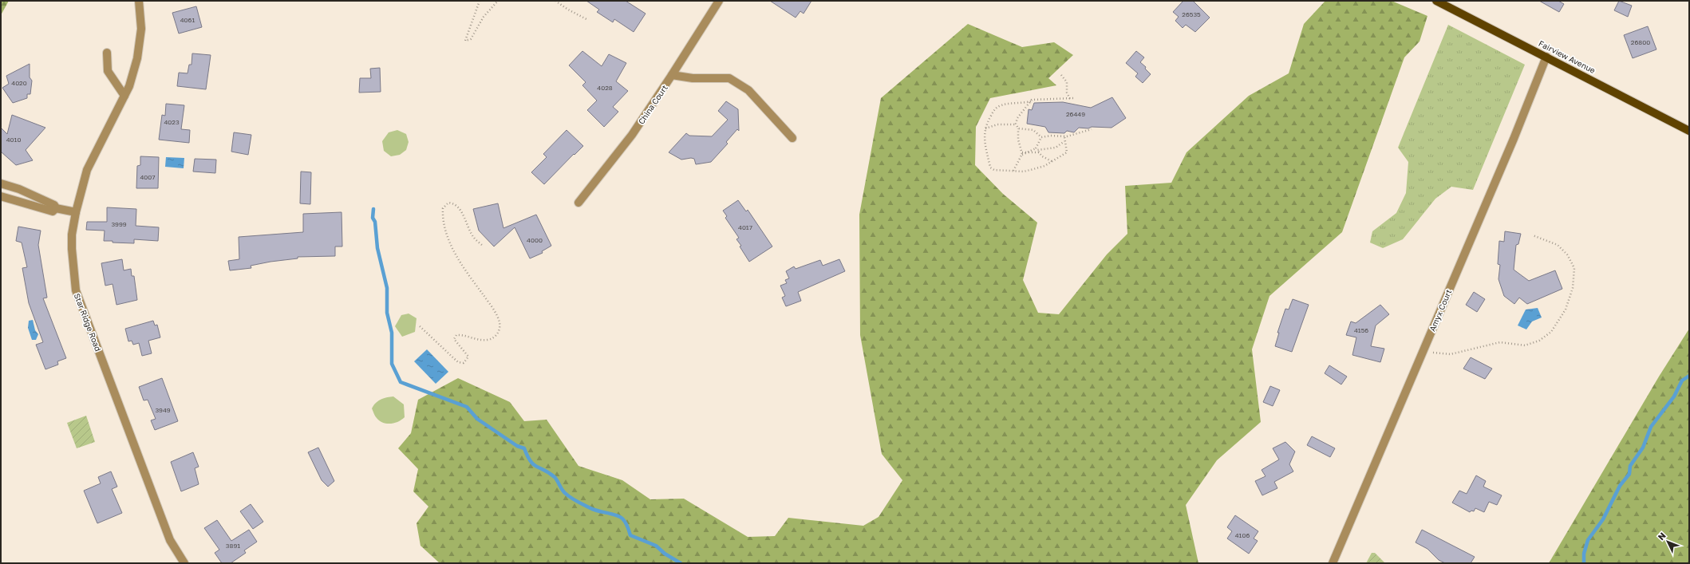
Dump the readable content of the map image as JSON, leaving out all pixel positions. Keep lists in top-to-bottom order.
{
  "streets": {
    "main road": ["Fairview Avenue"],
    "street": ["China Court", "Amyx Court", "Star Ridge Road"]
  },
  "crossings": [
    ["Fairview Avenue", "Amyx Court"]
  ],
  "house_numbers": [
    "26535",
    "4061",
    "26800",
    "4020",
    "4028",
    "26449",
    "4023",
    "4010",
    "4007",
    "3999",
    "4017",
    "4000",
    "4156",
    "3949",
    "4106",
    "3891"
  ],
  "north": "top left"
}
